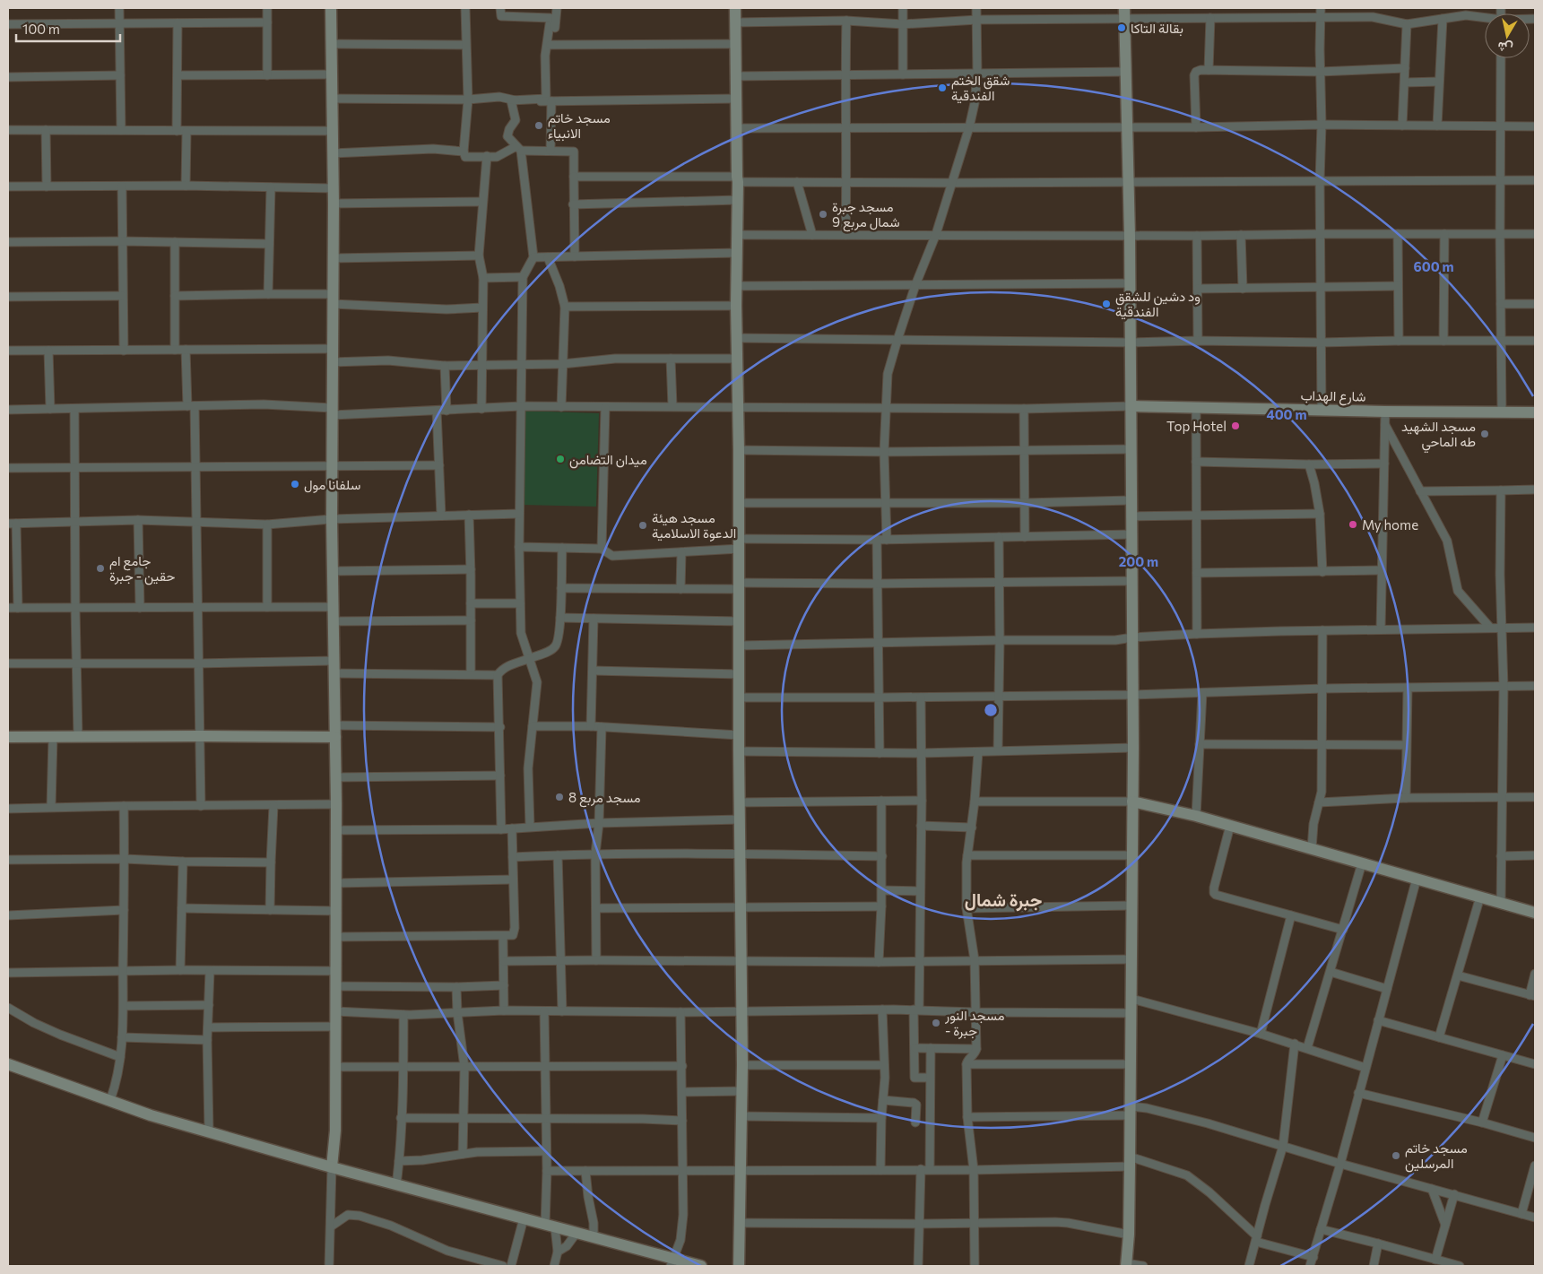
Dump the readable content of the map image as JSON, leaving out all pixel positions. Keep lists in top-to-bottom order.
{
  "streets": {
    "street": ["شارع الهداب"]
  },
  "districts": ["جبرة شمال"],
  "places": [
    "بقالة التاكا",
    "شقق الختم الفندقية",
    "مسجد خاتم الانبياء",
    "مسجد جبرة شمال مربع 9",
    "ود دشين للشقق الفندقية",
    "Top Hotel",
    "مسجد الشهيد طه الماحي",
    "ميدان التضامن",
    "سلفانا مول",
    "My home",
    "مسجد هيئة الدعوة الاسلامية",
    "جامع ام حقين - جبرة",
    "مسجد مربع 8",
    "مسجد النور - جبرة",
    "مسجد خاتم المرسلين"
  ],
  "scale_bar": "100 m",
  "north": "bottom",
  "rings": ["600 m", "400 m", "200 m"]
}
